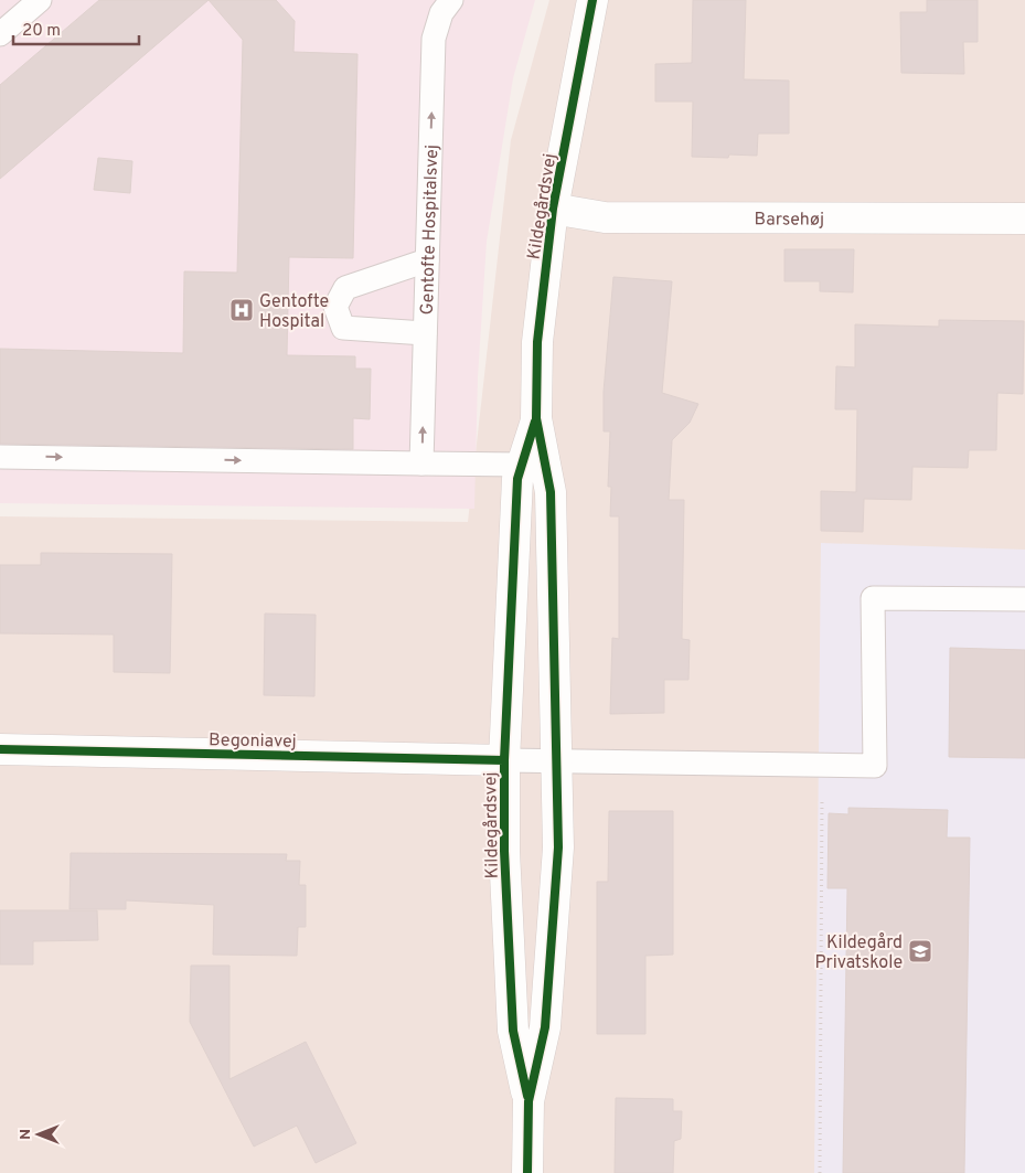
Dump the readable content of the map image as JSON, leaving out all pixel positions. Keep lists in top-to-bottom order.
{
  "streets": {
    "street": ["Kildegårdsvej", "Barsehøj", "Begoniavej"],
    "lane": ["Gentofte Hospitalsvej"]
  },
  "crossings": [
    ["Kildegårdsvej", "Barsehøj"],
    ["Kildegårdsvej", "Begoniavej"]
  ],
  "one_way": ["Gentofte Hospitalsvej"],
  "places": {
    "hospital": ["Gentofte Hospital"],
    "school or university": ["Kildegård Privatskole"]
  },
  "scale_bar": "20 m",
  "north": "left"
}
